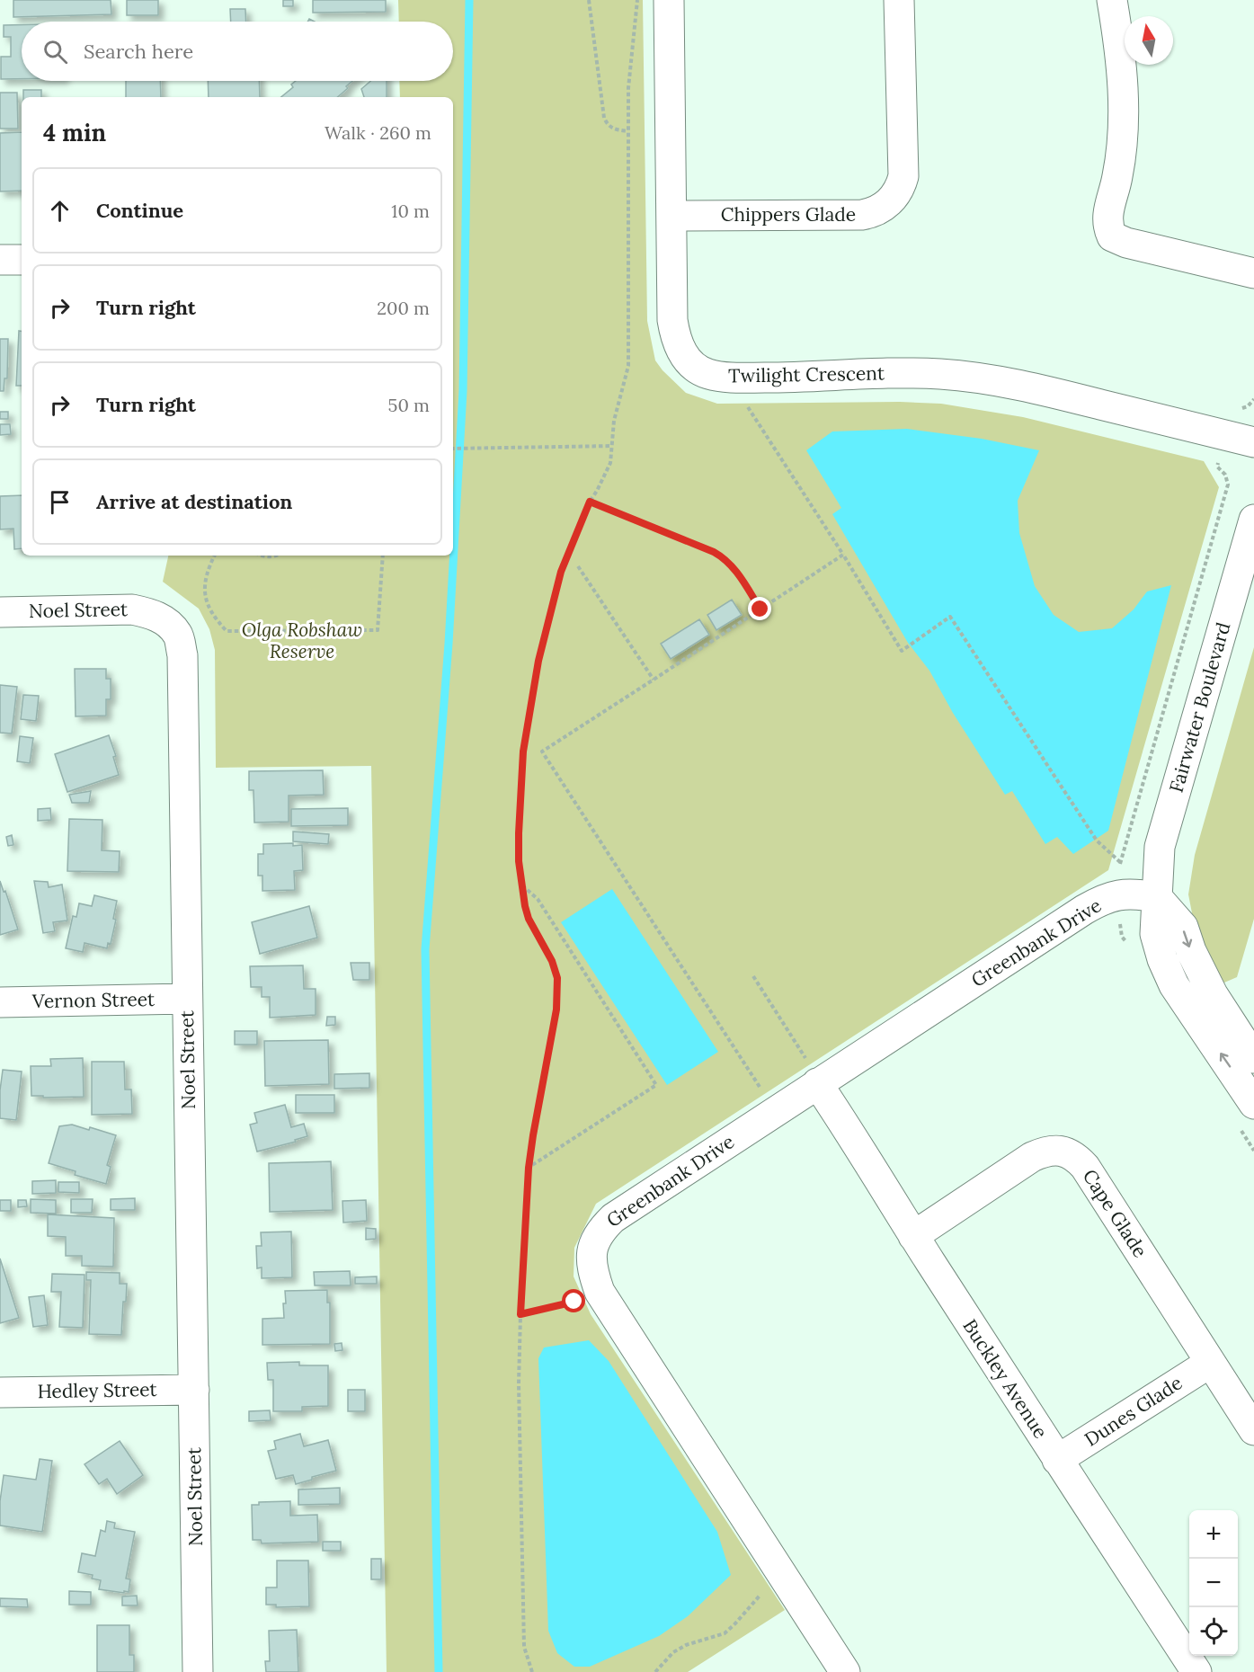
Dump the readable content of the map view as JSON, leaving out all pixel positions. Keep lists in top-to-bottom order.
{
  "streets": {
    "street": [
      "Chippers Glade",
      "Twilight Crescent",
      "Noel Street",
      "Fairwater Boulevard",
      "Greenbank Drive",
      "Vernon Street",
      "Cape Glade",
      "Buckley Avenue",
      "Hedley Street",
      "Dunes Glade"
    ]
  },
  "crossings": [
    ["Chippers Glade", "Twilight Crescent"],
    ["Noel Street", "Vernon Street"],
    ["Noel Street", "Hedley Street"],
    ["Fairwater Boulevard", "Greenbank Drive"],
    ["Greenbank Drive", "Buckley Avenue"],
    ["Cape Glade", "Buckley Avenue"],
    ["Cape Glade", "Dunes Glade"],
    ["Buckley Avenue", "Dunes Glade"]
  ],
  "parks": ["Olga Robshaw Reserve"],
  "north": "top",
  "page": {
    "search": "Search here",
    "heading": ["4 min", "Walk · 260 m"],
    "list": [
      ["Continue", "10 m"],
      ["Turn right", "200 m"],
      ["Turn right", "50 m"],
      "Arrive at destination"
    ],
    "map_buttons": ["+", "−"]
  }
}
